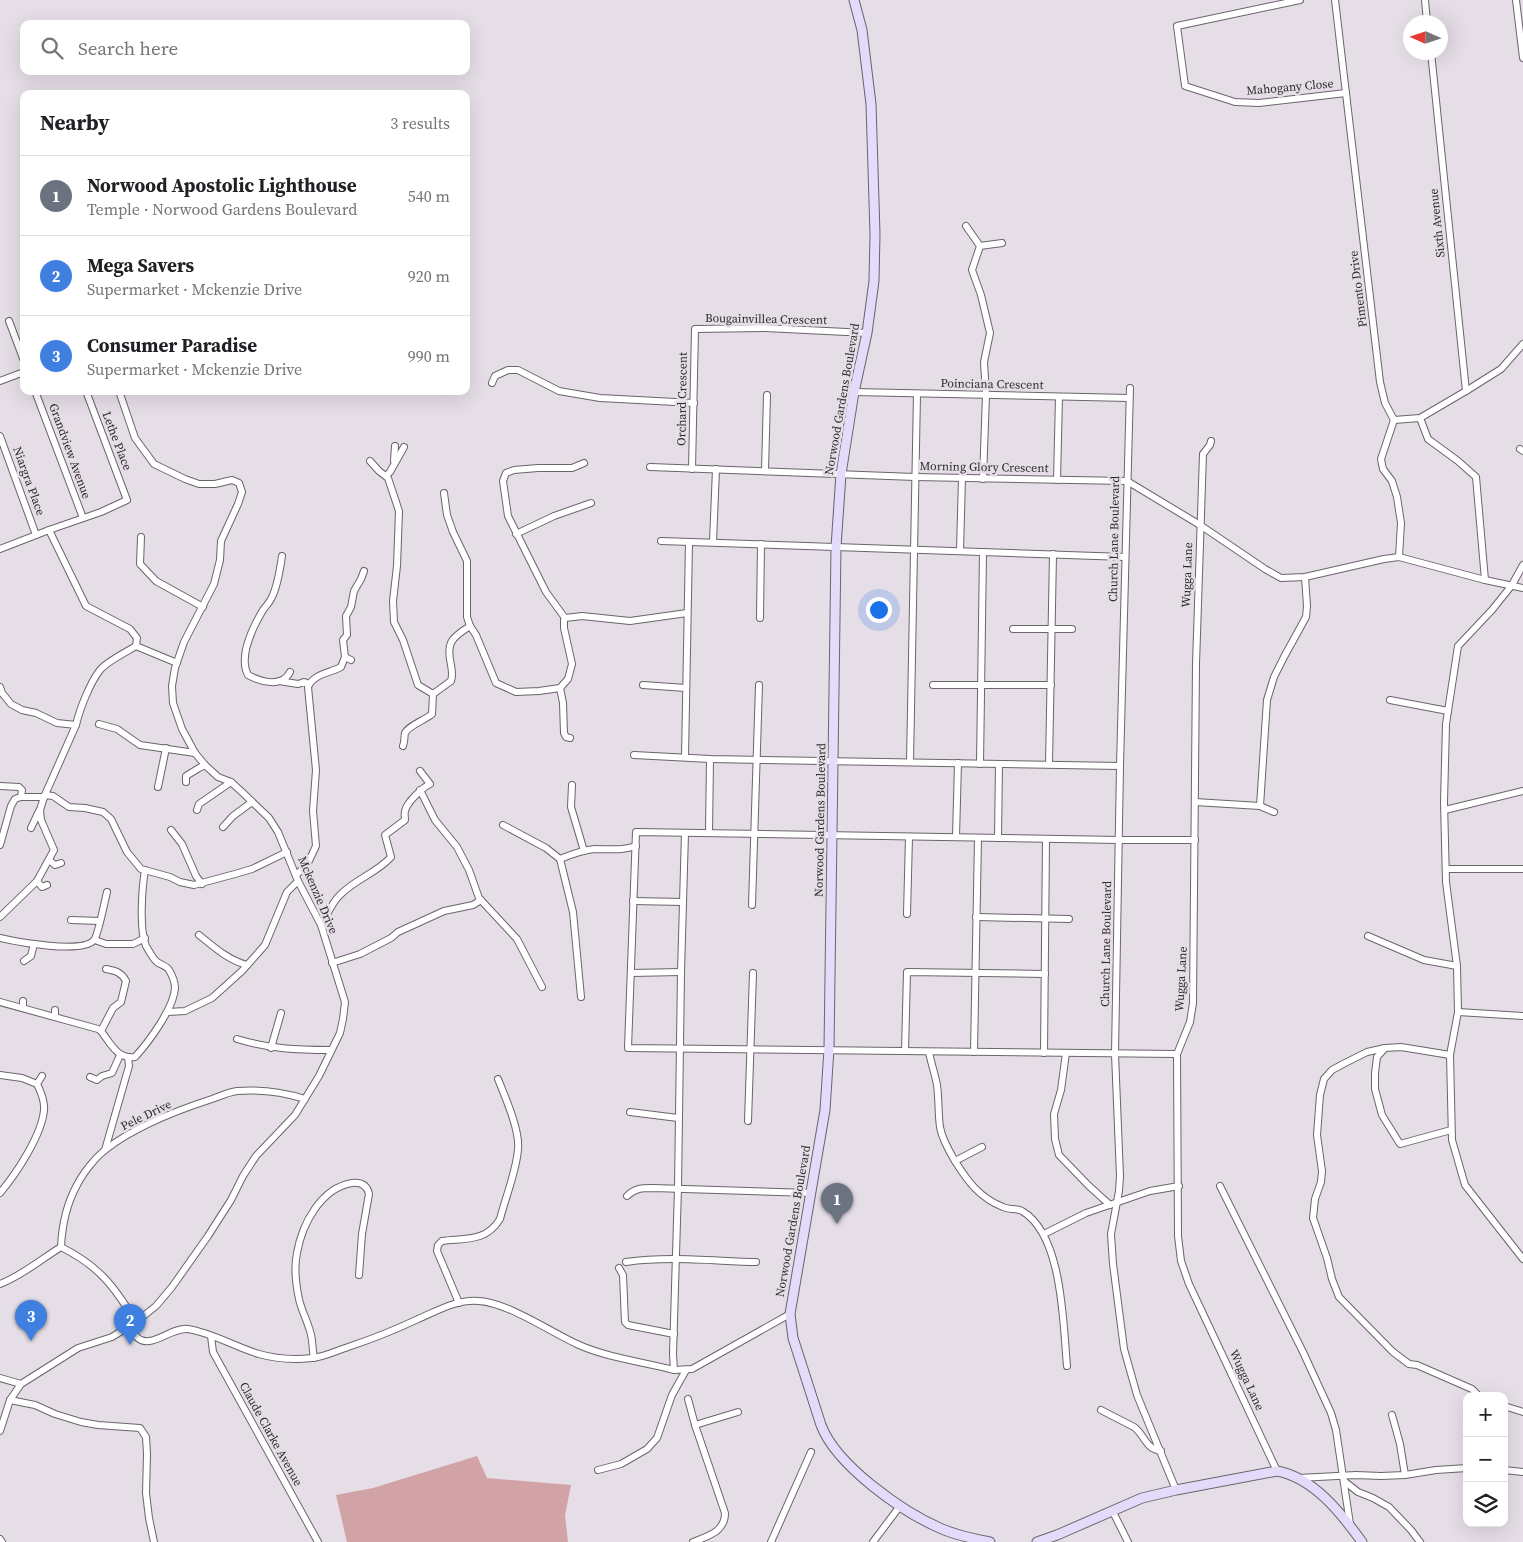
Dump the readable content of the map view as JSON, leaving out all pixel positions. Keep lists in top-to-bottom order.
{
  "streets": {
    "street": [
      "Mahogany Close",
      "Sixth Avenue",
      "Pimento Drive",
      "Bougainvillea Crescent",
      "Poinciana Crescent",
      "Orchard Crescent",
      "Norwood Gardens Boulevard",
      "Lethe Place",
      "Grandview Avenue",
      "Morning Glory Crescent",
      "Niargra Place",
      "Church Lane Boulevard",
      "Wugga Lane",
      "Mckenzie Drive",
      "Pele Drive",
      "Claude Clarke Avenue"
    ]
  },
  "crossings": [
    ["Mahogany Close", "Pimento Drive"],
    ["Bougainvillea Crescent", "Orchard Crescent"],
    ["Bougainvillea Crescent", "Norwood Gardens Boulevard"],
    ["Poinciana Crescent", "Norwood Gardens Boulevard"],
    ["Poinciana Crescent", "Church Lane Boulevard"],
    ["Orchard Crescent", "Morning Glory Crescent"],
    ["Norwood Gardens Boulevard", "Morning Glory Crescent"],
    ["Lethe Place", "Grandview Avenue"],
    ["Morning Glory Crescent", "Church Lane Boulevard"],
    ["Mckenzie Drive", "Pele Drive"]
  ],
  "north": "left",
  "page": {
    "search": "Search here",
    "heading": ["Nearby", "3 results"],
    "list": [
      {
        "mark": "1",
        "name": "Norwood Apostolic Lighthouse",
        "note": "Temple · Norwood Gardens Boulevard",
        "value": "540 m"
      },
      {
        "mark": "2",
        "name": "Mega Savers",
        "note": "Supermarket · Mckenzie Drive",
        "value": "920 m"
      },
      {
        "mark": "3",
        "name": "Consumer Paradise",
        "note": "Supermarket · Mckenzie Drive",
        "value": "990 m"
      }
    ],
    "pins": ["1", "3", "2"],
    "map_buttons": ["+", "−"]
  }
}
